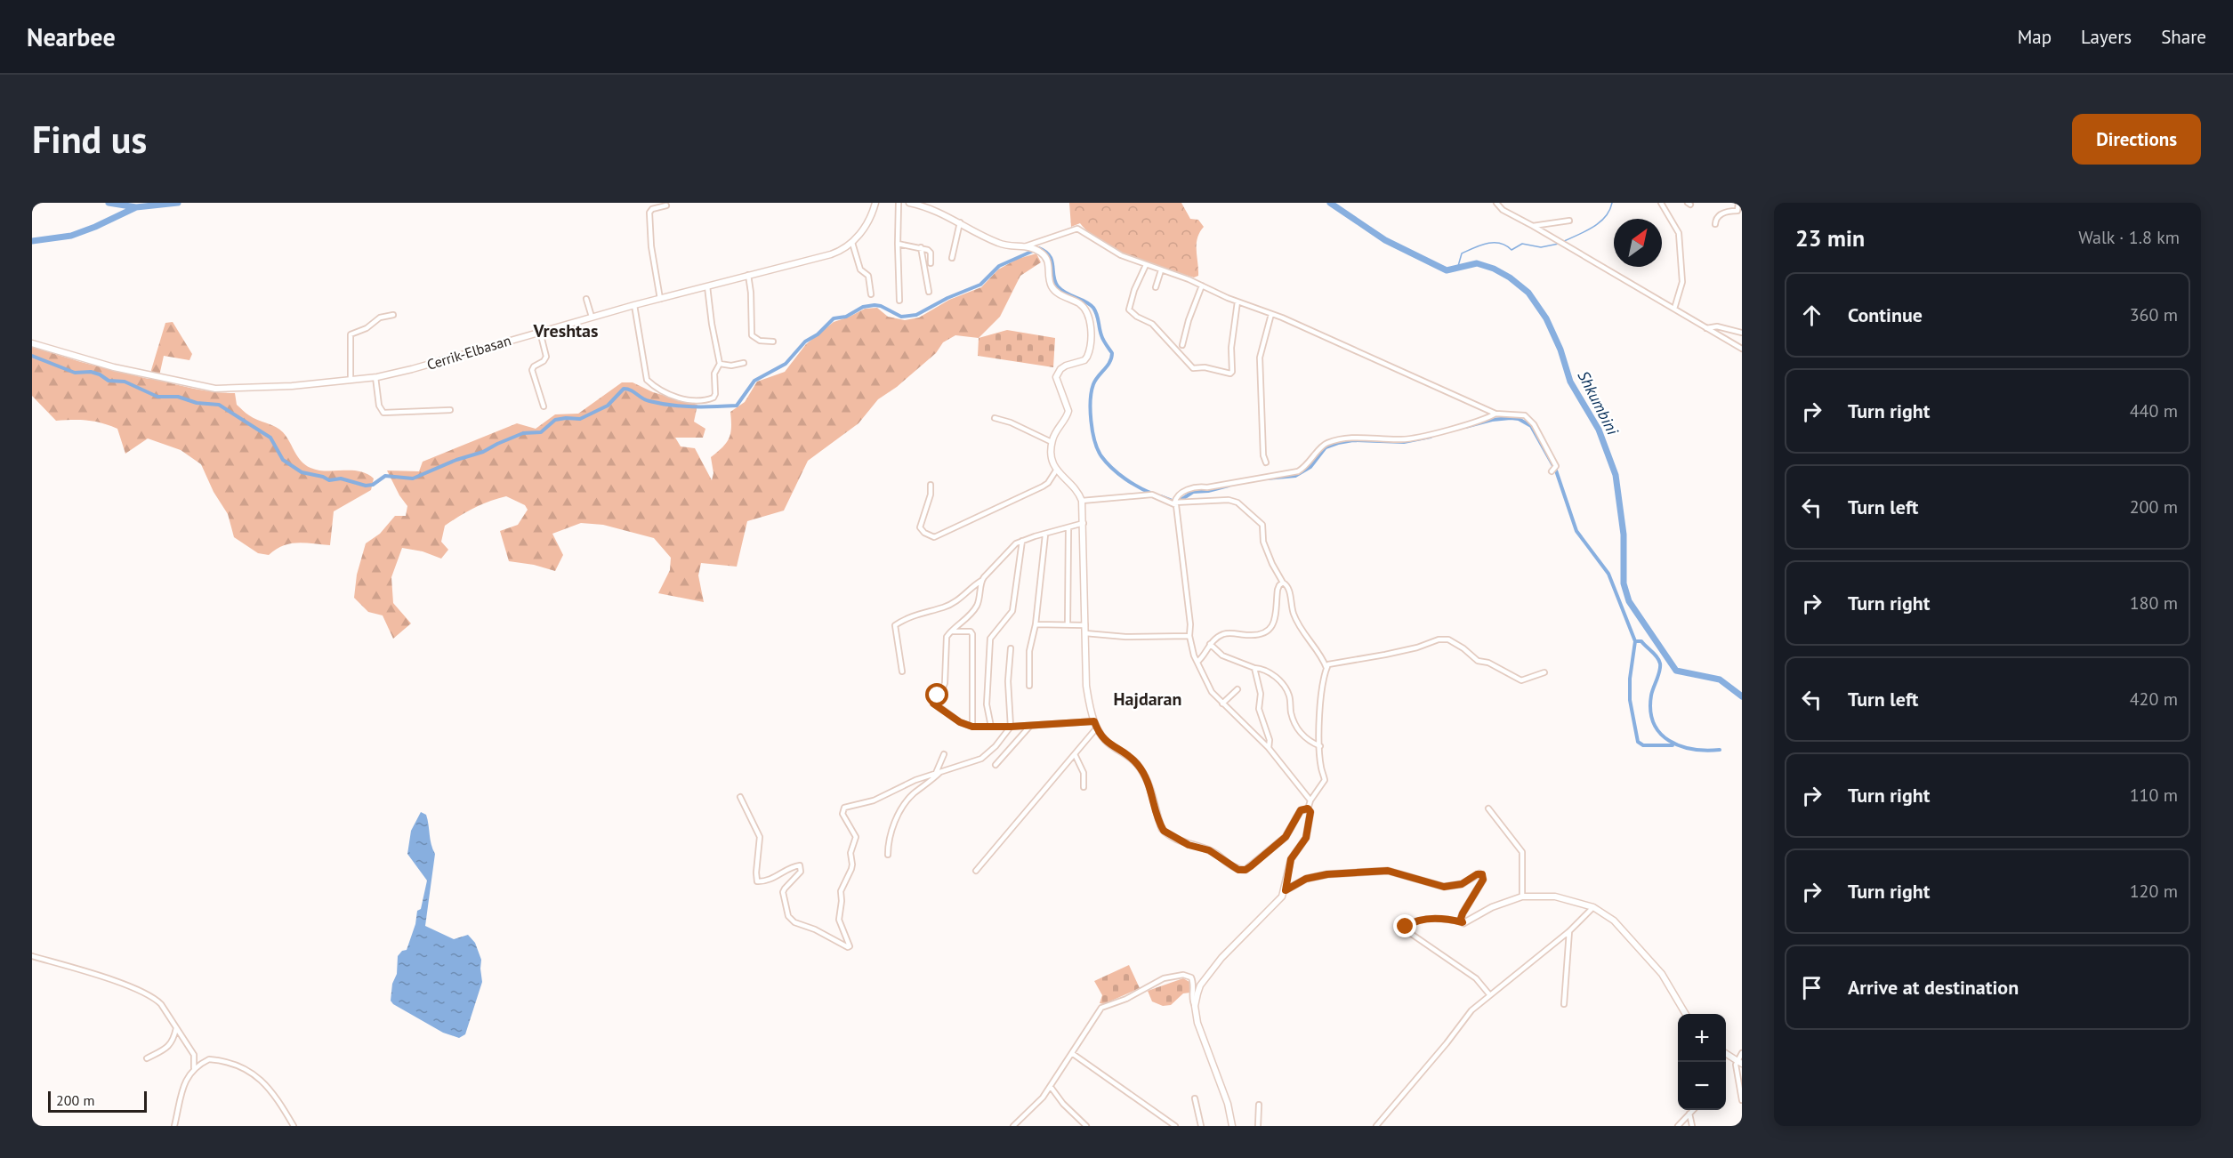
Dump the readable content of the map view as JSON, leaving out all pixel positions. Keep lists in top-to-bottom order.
{
  "streets": {
    "main road": ["Cerrik-Elbasan"]
  },
  "districts": ["Vreshtas", "Hajdaran"],
  "water": ["Shkumbini"],
  "scale_bar": "200 m",
  "north": "top right",
  "page": {
    "header": "Nearbee",
    "nav": ["Map", "Layers", "Share"],
    "buttons": "Directions",
    "title": "Find us",
    "heading": ["23 min", "Walk · 1.8 km"],
    "list": [
      ["Continue", "360 m"],
      ["Turn right", "440 m"],
      ["Turn left", "200 m"],
      ["Turn right", "180 m"],
      ["Turn left", "420 m"],
      ["Turn right", "110 m"],
      ["Turn right", "120 m"],
      "Arrive at destination"
    ],
    "map_buttons": ["+", "−"],
    "scale": "200 m"
  }
}
